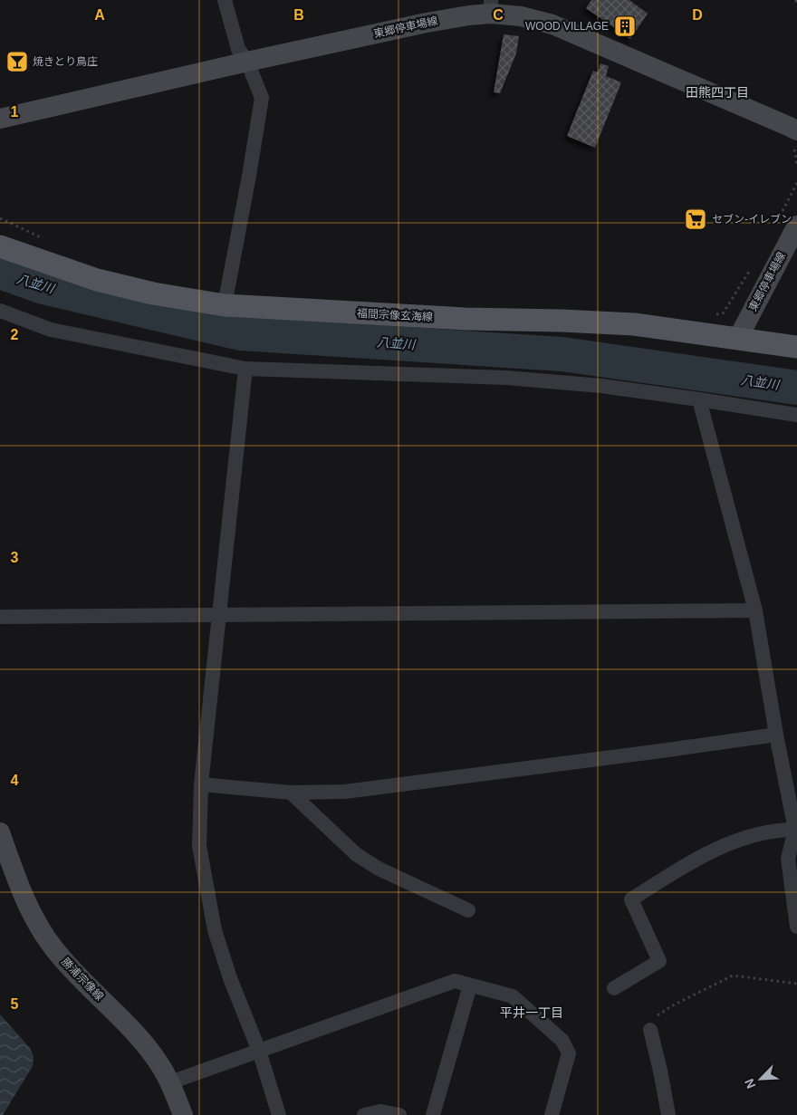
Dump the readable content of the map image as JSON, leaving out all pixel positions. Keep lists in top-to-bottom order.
{
  "streets": {
    "main road": ["東郷停車場線", "福間宗像玄海線", "勝浦宗像線"]
  },
  "crossings": [
    ["東郷停車場線", "福間宗像玄海線"]
  ],
  "districts": ["田熊四丁目", "平井一丁目"],
  "water": ["八並川"],
  "places": {
    "building": ["WOOD VILLAGE"],
    "bar": ["焼きとり鳥庄"],
    "supermarket": ["セブン-イレブン"]
  },
  "north": "bottom left",
  "grid": {
    "columns": [
      "A",
      "B",
      "C",
      "D"
    ],
    "rows": [
      "1",
      "2",
      "3",
      "4",
      "5"
    ]
  }
}
